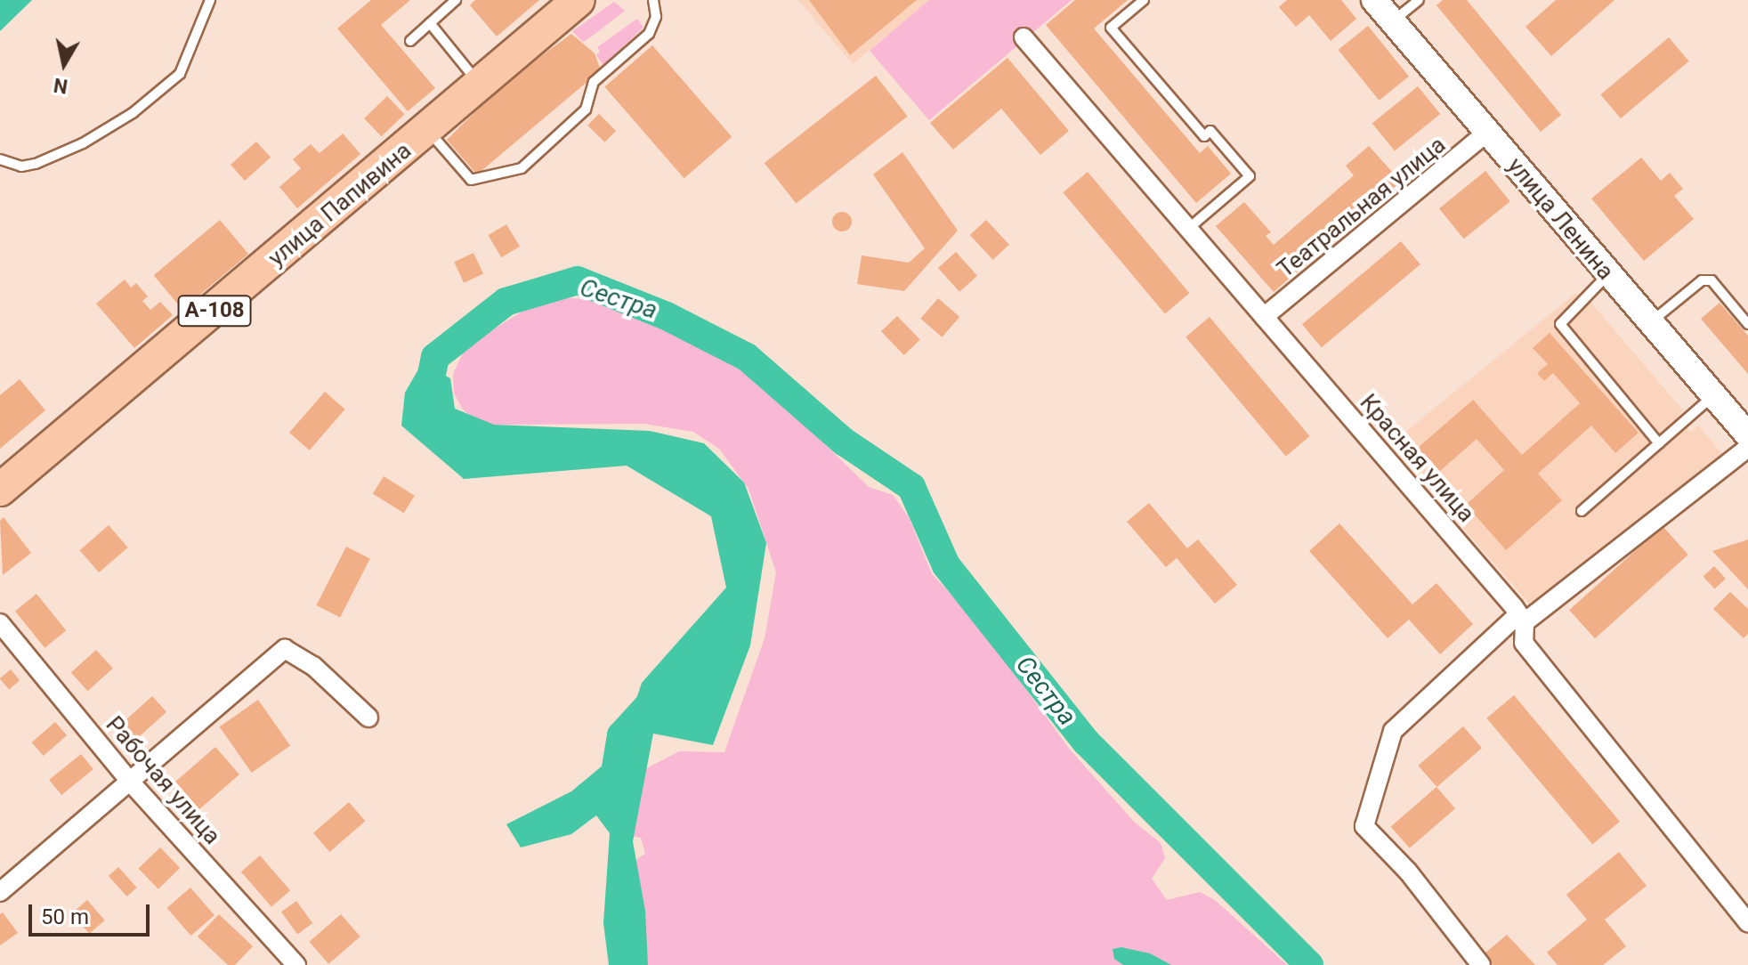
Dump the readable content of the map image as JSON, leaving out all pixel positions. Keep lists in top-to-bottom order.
{
  "streets": {
    "highway": ["улица Папивина", "А-108"],
    "street": [
      "Театральная улица",
      "улица Ленина",
      "Красная улица",
      "Рабочая улица"
    ]
  },
  "crossings": [
    ["Театральная улица", "улица Ленина"],
    ["Театральная улица", "Красная улица"]
  ],
  "water": ["Сестра"],
  "scale_bar": "50 m",
  "north": "bottom"
}
